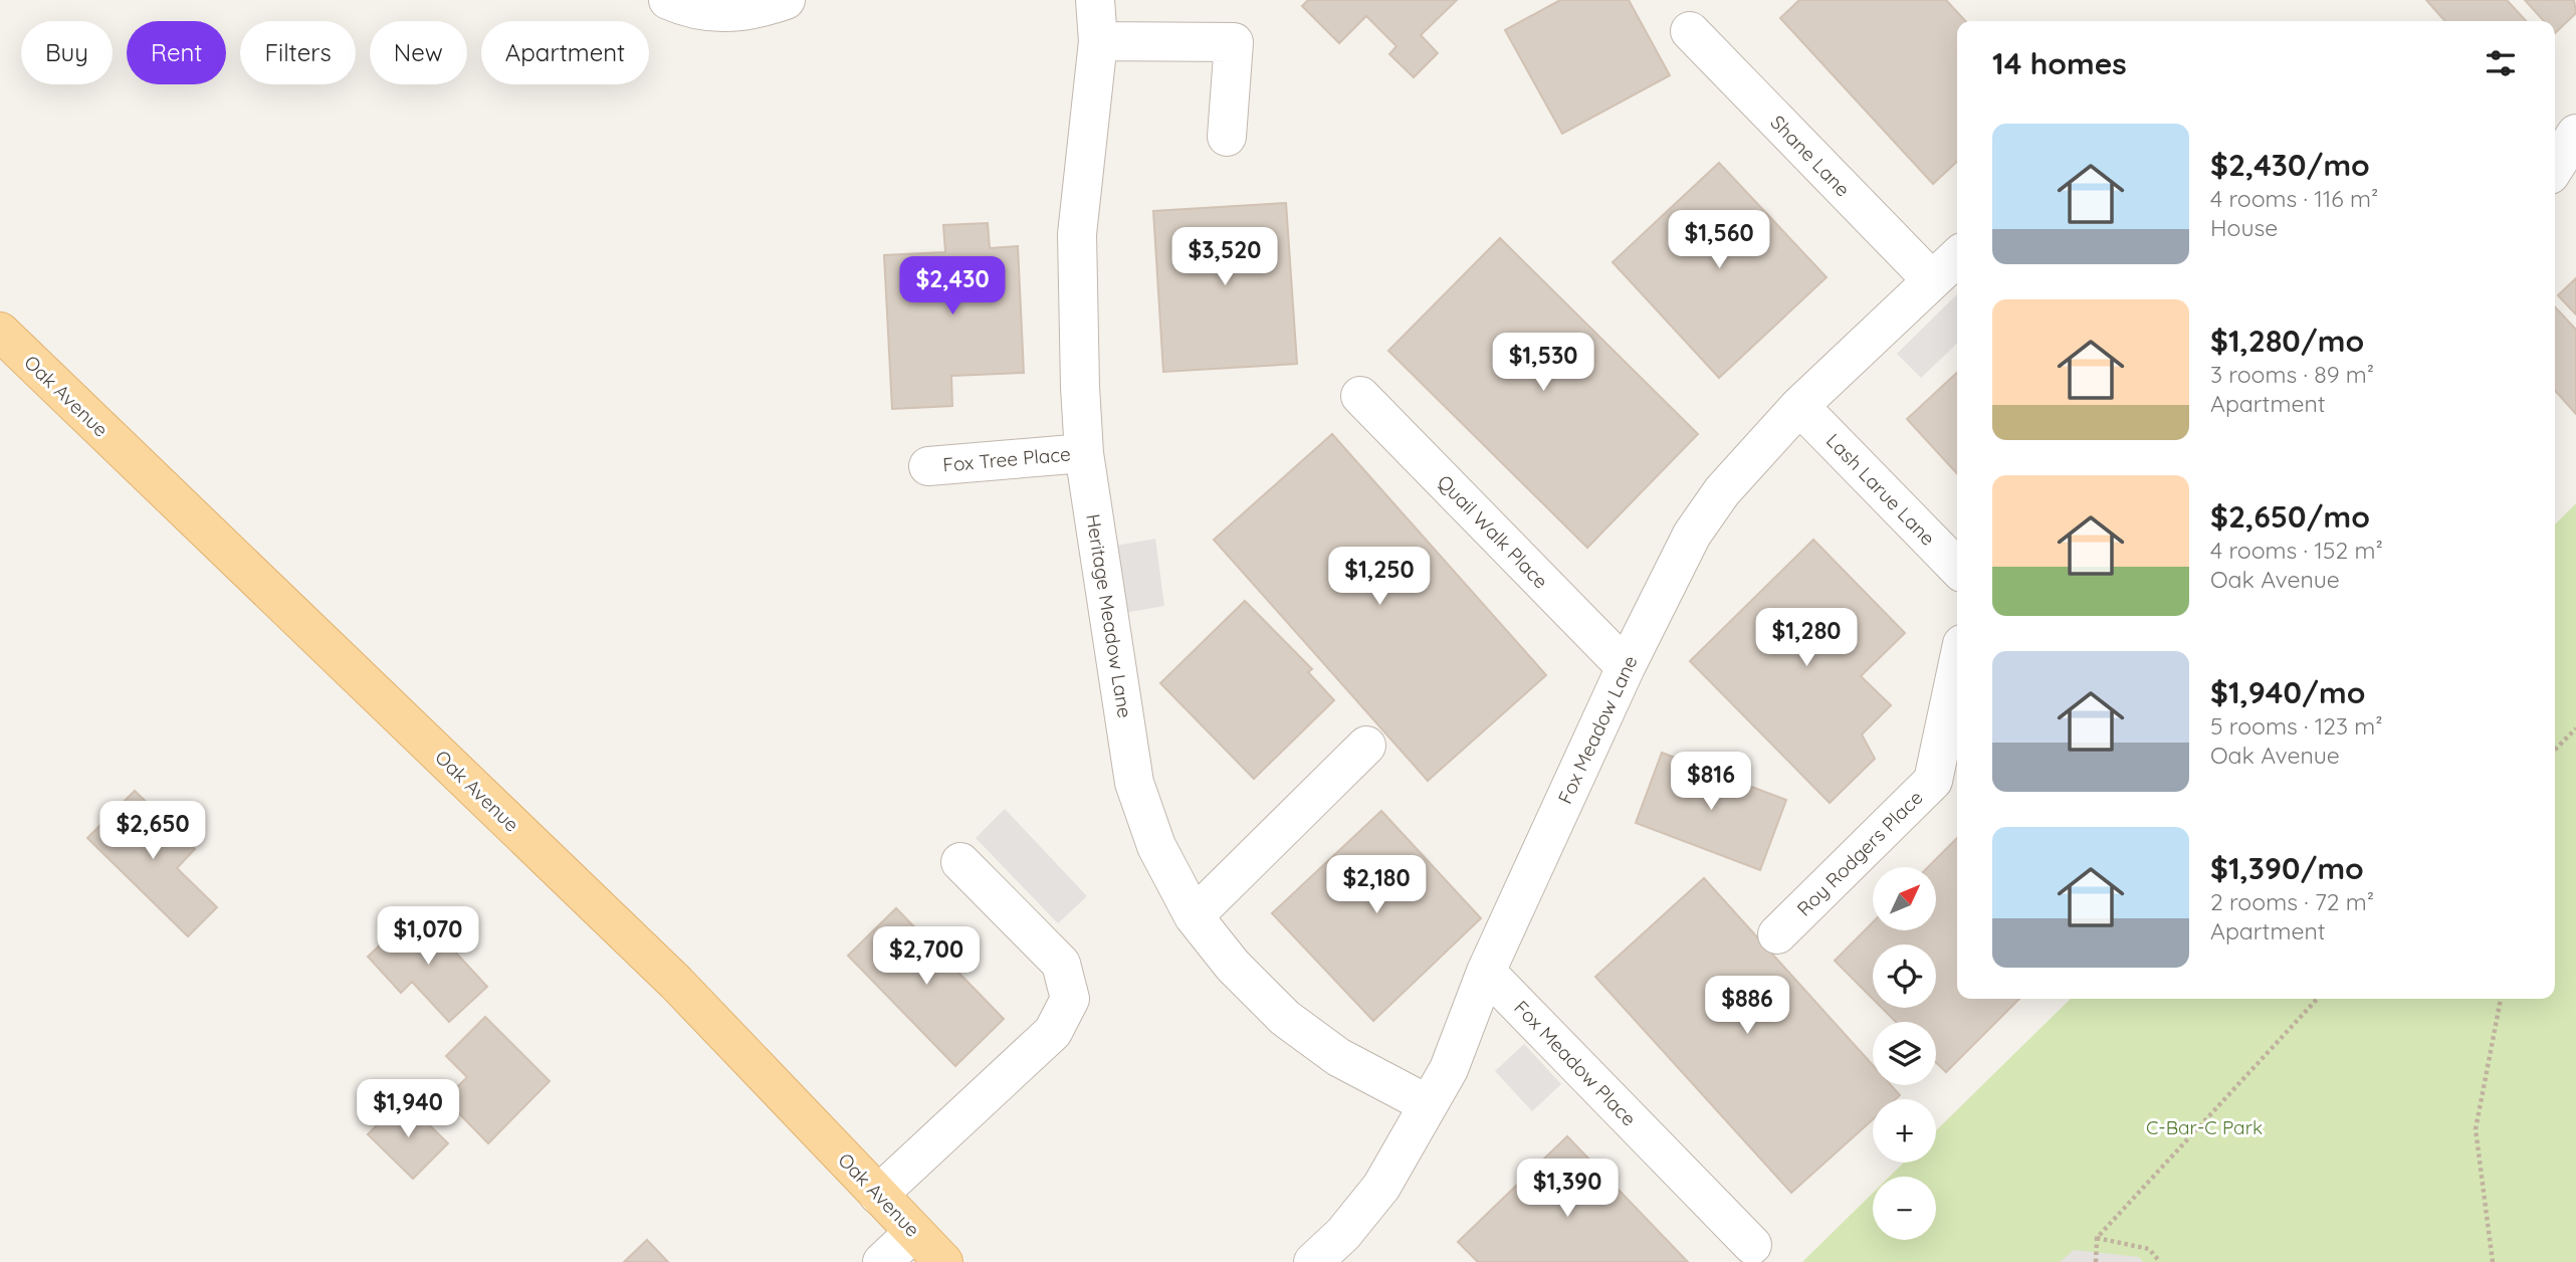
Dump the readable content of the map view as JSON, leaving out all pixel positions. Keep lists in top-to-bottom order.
{
  "streets": {
    "main road": ["Oak Avenue"],
    "street": [
      "Shane Lane",
      "Fox Tree Place",
      "Lash Larue Lane",
      "Quail Walk Place",
      "Heritage Meadow Lane",
      "Fox Meadow Lane",
      "Roy Rodgers Place",
      "Fox Meadow Place"
    ]
  },
  "crossings": [
    ["Shane Lane", "Fox Meadow Lane"],
    ["Fox Tree Place", "Heritage Meadow Lane"],
    ["Lash Larue Lane", "Fox Meadow Lane"],
    ["Quail Walk Place", "Fox Meadow Lane"],
    ["Heritage Meadow Lane", "Fox Meadow Lane"],
    ["Fox Meadow Lane", "Fox Meadow Place"]
  ],
  "parks": ["C-Bar-C Park"],
  "north": "top right",
  "page": {
    "chip": [
      "Buy",
      "Rent",
      "Filters",
      "New",
      "Apartment"
    ],
    "heading": "14 homes",
    "list": [
      {
        "name": "$2,430/mo",
        "note": "4 rooms · 116 m² · House"
      },
      {
        "name": "$1,280/mo",
        "note": "3 rooms · 89 m² · Apartment"
      },
      {
        "name": "$2,650/mo",
        "note": "4 rooms · 152 m² · Oak Avenue"
      },
      {
        "name": "$1,940/mo",
        "note": "5 rooms · 123 m² · Oak Avenue"
      },
      {
        "name": "$1,390/mo",
        "note": "2 rooms · 72 m² · Apartment"
      }
    ],
    "price": [
      "$1,560",
      "$3,520",
      "$2,430",
      "$1,530",
      "$1,250",
      "$1,280",
      "$816",
      "$2,650",
      "$2,180",
      "$1,070",
      "$2,700",
      "$886",
      "$1,940",
      "$1,390"
    ],
    "map_buttons": ["+", "−"]
  }
}
